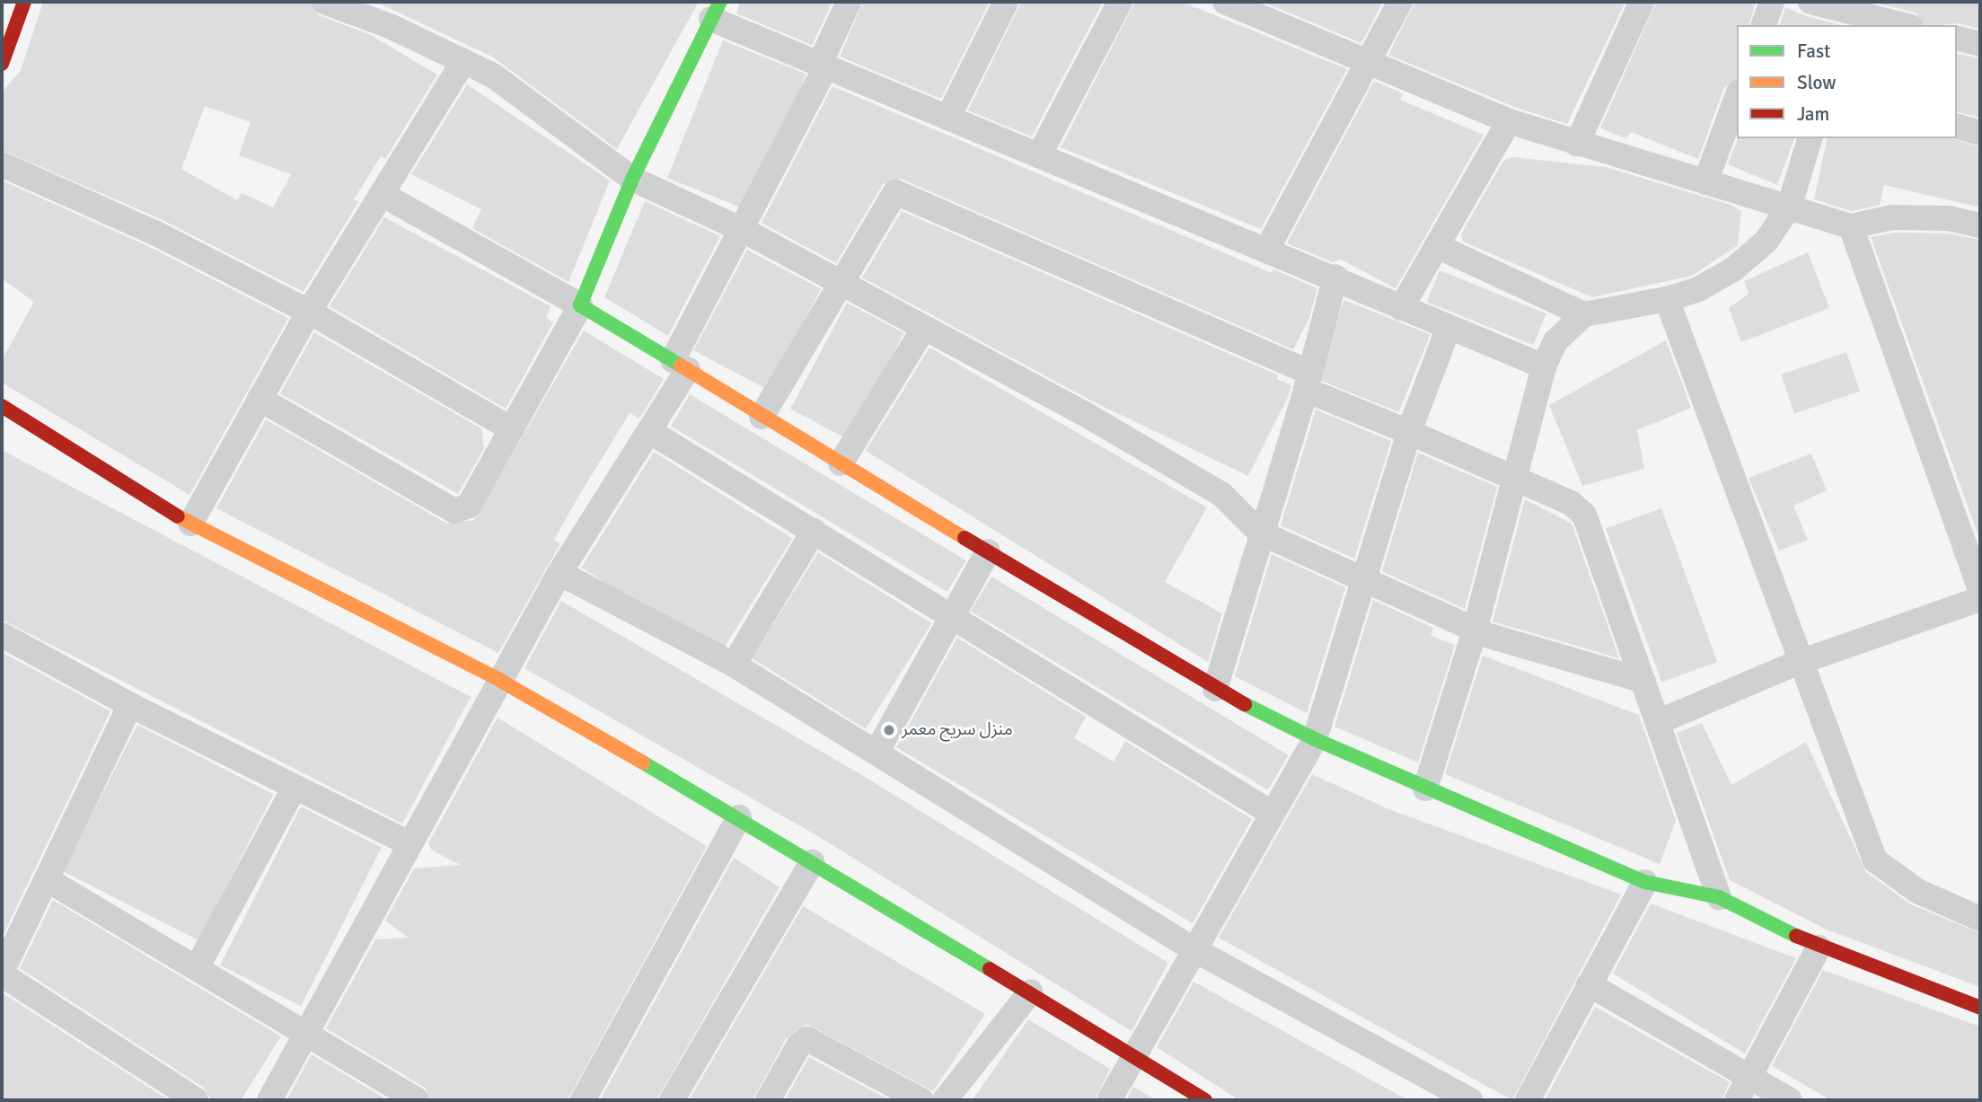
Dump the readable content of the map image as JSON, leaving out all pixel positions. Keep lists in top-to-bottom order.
{
  "places": ["منزل سريح معمر"],
  "legend": ["Fast", "Slow", "Jam"]
}
